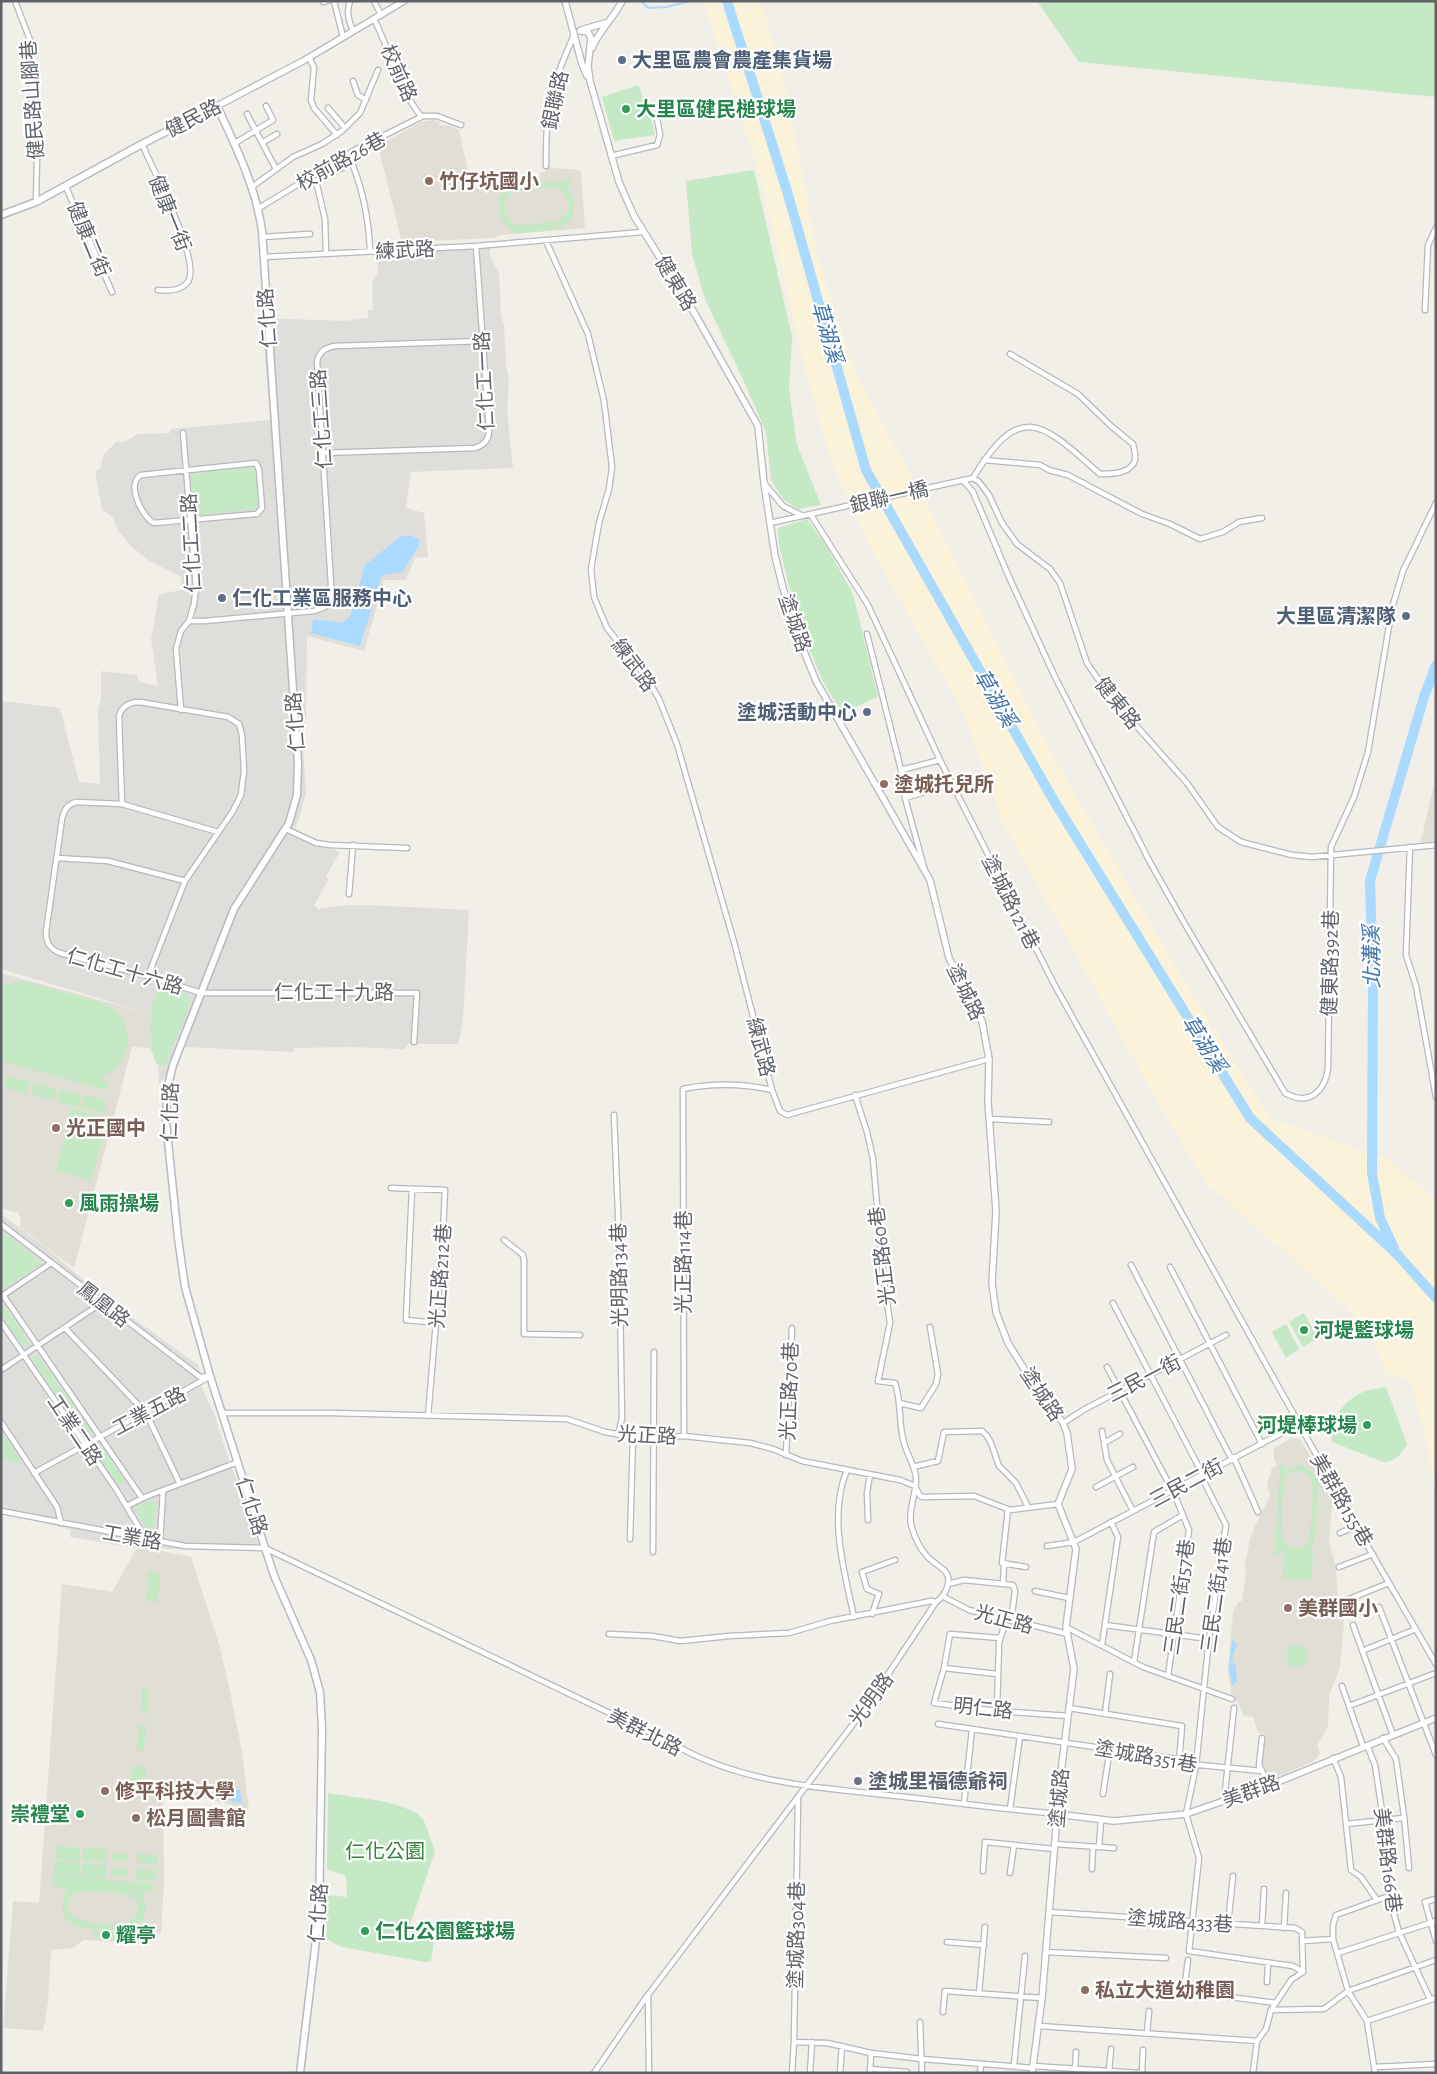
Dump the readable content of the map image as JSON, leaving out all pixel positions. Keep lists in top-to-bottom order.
{
  "streets": {
    "main road": ["健民路", "仁化路"],
    "street": [
      "校前路",
      "健民路山腳巷",
      "銀聯路",
      "校前路26巷",
      "健康一街",
      "健康二街",
      "練武路",
      "健東路",
      "仁化工一路",
      "仁化工三路",
      "銀聯一橋",
      "仁化工二路",
      "塗城路",
      "塗城路121巷",
      "健東路392巷",
      "仁化工十六路",
      "仁化工十九路",
      "光正路60巷",
      "光正路114巷",
      "光明路134巷",
      "光正路212巷",
      "鳳凰路",
      "三民一街",
      "光正路70巷",
      "工業五路",
      "工業二路",
      "光正路",
      "三民二街",
      "美群路155巷",
      "工業路",
      "三民二街41巷",
      "三民二街57巷",
      "光明路",
      "明仁路",
      "美群北路",
      "塗城路351巷",
      "美群路",
      "美群路166巷",
      "塗城路433巷",
      "塗城路304巷"
    ]
  },
  "crossings": [
    ["校前路", "健民路"],
    ["校前路", "校前路26巷"],
    ["健民路山腳巷", "健民路"],
    ["銀聯路", "健東路"],
    ["健民路", "健康一街"],
    ["健民路", "健康二街"],
    ["健民路", "仁化路"],
    ["校前路26巷", "仁化路"],
    ["練武路", "健東路"],
    ["練武路", "仁化路"],
    ["練武路", "仁化工一路"],
    ["練武路", "塗城路"],
    ["練武路", "光正路60巷"],
    ["練武路", "光正路114巷"],
    ["健東路", "塗城路"],
    ["健東路", "健東路392巷"],
    ["仁化路", "仁化工三路"],
    ["仁化路", "仁化工十六路"],
    ["仁化路", "仁化工十九路"],
    ["仁化路", "鳳凰路"],
    ["仁化路", "工業五路"],
    ["仁化路", "光正路"],
    ["仁化路", "工業路"],
    ["仁化路", "美群北路"],
    ["仁化工一路", "仁化工三路"],
    ["仁化工三路", "仁化工二路"],
    ["銀聯一橋", "塗城路121巷"],
    ["銀聯一橋", "健東路392巷"],
    ["仁化工二路", "仁化工十六路"],
    ["塗城路", "三民一街"],
    ["塗城路", "光正路"],
    ["塗城路", "三民二街"],
    ["塗城路", "明仁路"],
    ["塗城路", "美群北路"],
    ["塗城路", "塗城路351巷"],
    ["塗城路", "美群路"],
    ["塗城路", "塗城路433巷"],
    ["塗城路121巷", "美群路155巷"],
    ["仁化工十六路", "仁化工十九路"],
    ["光正路60巷", "光正路"],
    ["光正路114巷", "光正路"],
    ["光明路134巷", "光正路"],
    ["光正路212巷", "光正路"],
    ["鳳凰路", "工業五路"],
    ["三民一街", "三民二街41巷"],
    ["三民一街", "三民二街57巷"],
    ["光正路70巷", "光正路"],
    ["工業五路", "工業二路"],
    ["工業二路", "工業路"],
    ["三民二街", "美群路155巷"],
    ["三民二街", "三民二街41巷"],
    ["三民二街", "三民二街57巷"],
    ["工業路", "美群北路"],
    ["三民二街41巷", "塗城路351巷"],
    ["三民二街41巷", "美群路"],
    ["光明路", "美群北路"],
    ["光明路", "塗城路304巷"],
    ["美群北路", "美群路"],
    ["美群路", "美群路166巷"]
  ],
  "water": ["草湖溪", "北溝溪"],
  "parks": ["仁化公園"],
  "places": [
    "大里區農會農產集貨場",
    "大里區健民槌球場",
    "竹仔坑國小",
    "仁化工業區服務中心",
    "大里區清潔隊",
    "塗城活動中心",
    "塗城托兒所",
    "光正國中",
    "風雨操場",
    "河堤籃球場",
    "河堤棒球場",
    "美群國小",
    "塗城里福德爺祠",
    "修平科技大學",
    "崇禮堂",
    "松月圖書館",
    "仁化公園籃球場",
    "耀亭",
    "私立大道幼稚園"
  ]
}
